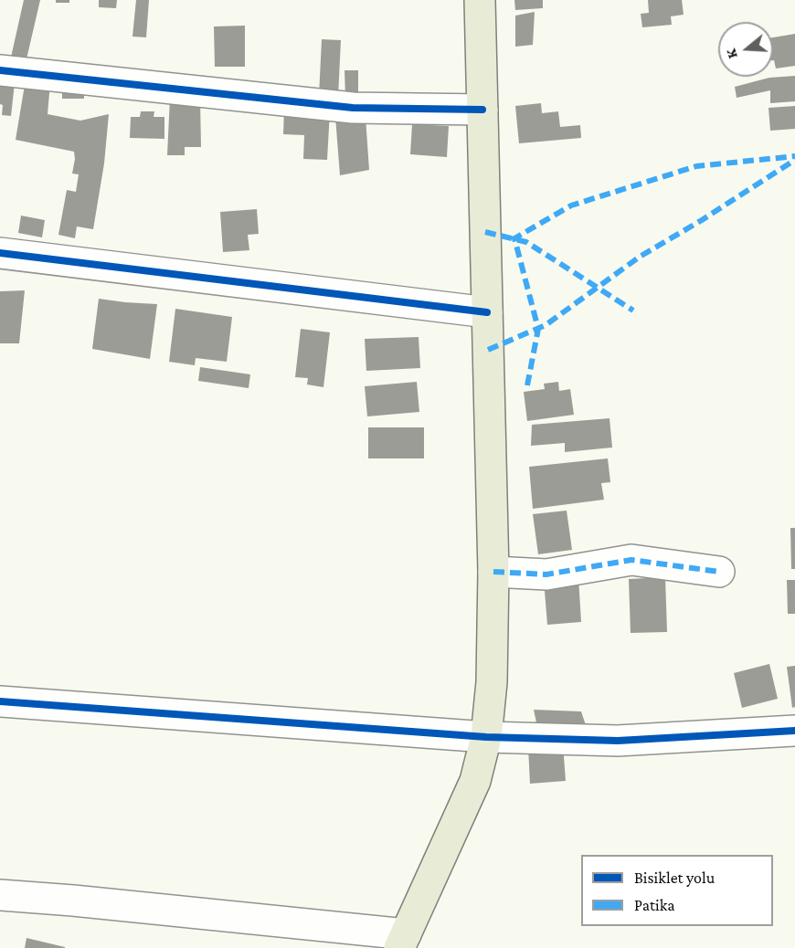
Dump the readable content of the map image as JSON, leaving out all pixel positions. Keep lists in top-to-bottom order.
{
  "legend": ["Bisiklet yolu", "Patika"],
  "north": "left"
}
